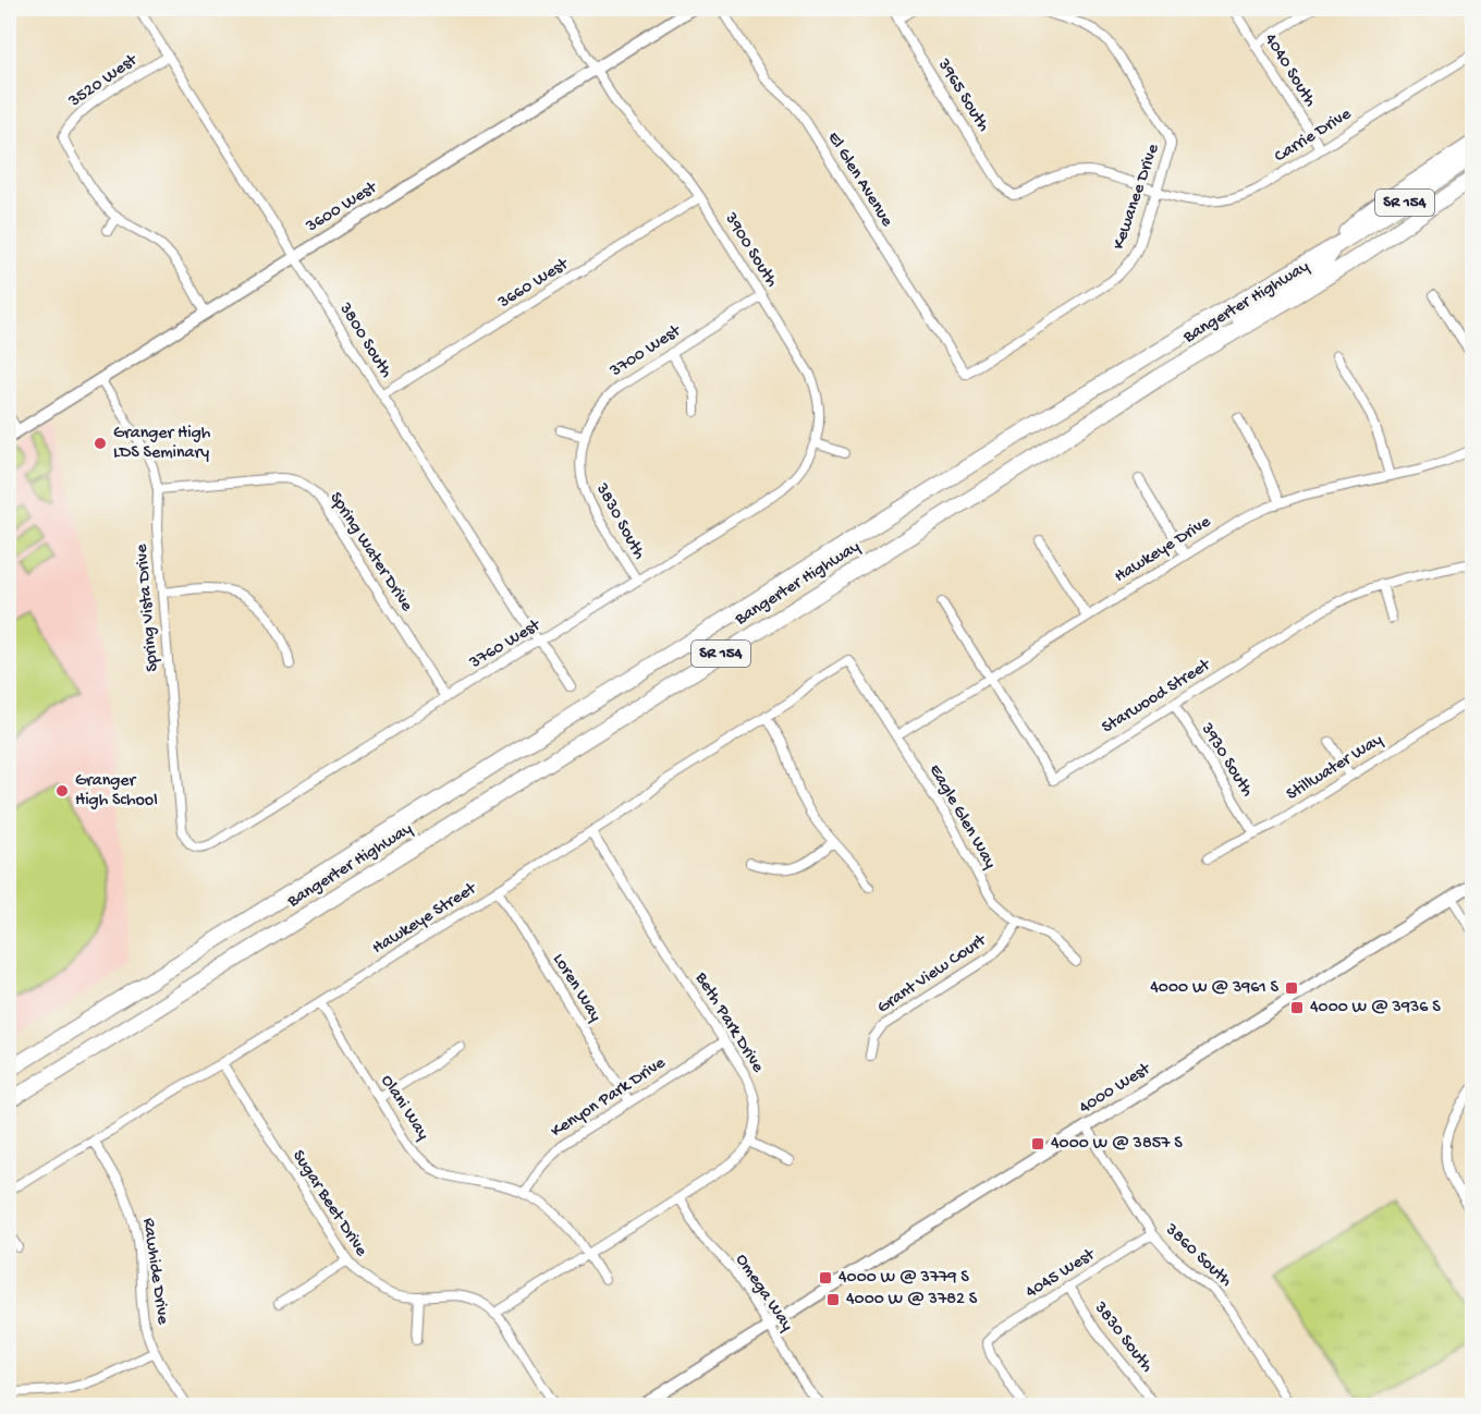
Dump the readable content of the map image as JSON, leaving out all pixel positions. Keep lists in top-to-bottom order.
{
  "streets": {
    "highway": ["SR 154", "Bangerter Highway"],
    "street": [
      "4040 South",
      "3520 West",
      "3965 South",
      "Carrie Drive",
      "El Glen Avenue",
      "Kewanee Drive",
      "3600 West",
      "3900 South",
      "3660 West",
      "3800 South",
      "3700 West",
      "3830 South",
      "Hawkeye Drive",
      "Spring Water Drive",
      "Spring Vista Drive",
      "3760 West",
      "Starwood Street",
      "3930 South",
      "Stillwater Way",
      "Eagle Glen Way",
      "Hawkeye Street",
      "Grant View Court",
      "Loren Way",
      "Beth Park Drive",
      "4000 West",
      "Kenyon Park Drive",
      "Olani Way",
      "Sugar Beet Drive",
      "3860 South",
      "Rawhide Drive",
      "4045 West",
      "Omega Way"
    ]
  },
  "crossings": [
    ["4040 South", "Carrie Drive"],
    ["3520 West", "3800 South"],
    ["3965 South", "Carrie Drive"],
    ["Carrie Drive", "Kewanee Drive"],
    ["El Glen Avenue", "Kewanee Drive"],
    ["3600 West", "3900 South"],
    ["3600 West", "3800 South"],
    ["3600 West", "Spring Vista Drive"],
    ["3900 South", "3660 West"],
    ["3900 South", "3700 West"],
    ["3900 South", "3760 West"],
    ["3660 West", "3800 South"],
    ["3800 South", "3760 West"],
    ["3700 West", "3830 South"],
    ["3830 South", "3760 West"],
    ["3830 South", "4045 West"],
    ["Hawkeye Drive", "Starwood Street"],
    ["Hawkeye Drive", "Eagle Glen Way"],
    ["Spring Water Drive", "Spring Vista Drive"],
    ["Spring Water Drive", "3760 West"],
    ["Spring Vista Drive", "3760 West"],
    ["Starwood Street", "3930 South"],
    ["3930 South", "Stillwater Way"],
    ["Eagle Glen Way", "Hawkeye Street"],
    ["Eagle Glen Way", "Grant View Court"],
    ["Hawkeye Street", "Loren Way"],
    ["Hawkeye Street", "Beth Park Drive"],
    ["Hawkeye Street", "Olani Way"],
    ["Hawkeye Street", "Sugar Beet Drive"],
    ["Hawkeye Street", "Rawhide Drive"],
    ["Loren Way", "Kenyon Park Drive"],
    ["Beth Park Drive", "Kenyon Park Drive"],
    ["4000 West", "3860 South"],
    ["4000 West", "Omega Way"],
    ["Kenyon Park Drive", "Olani Way"],
    ["3860 South", "4045 West"]
  ],
  "places": {
    "other": ["Granger High LDS Seminary", "Granger High School"],
    "transit": [
      "4000 W @ 3961 S",
      "4000 W @ 3936 S",
      "4000 W @ 3857 S",
      "4000 W @ 3779 S",
      "4000 W @ 3782 S"
    ]
  }
}
